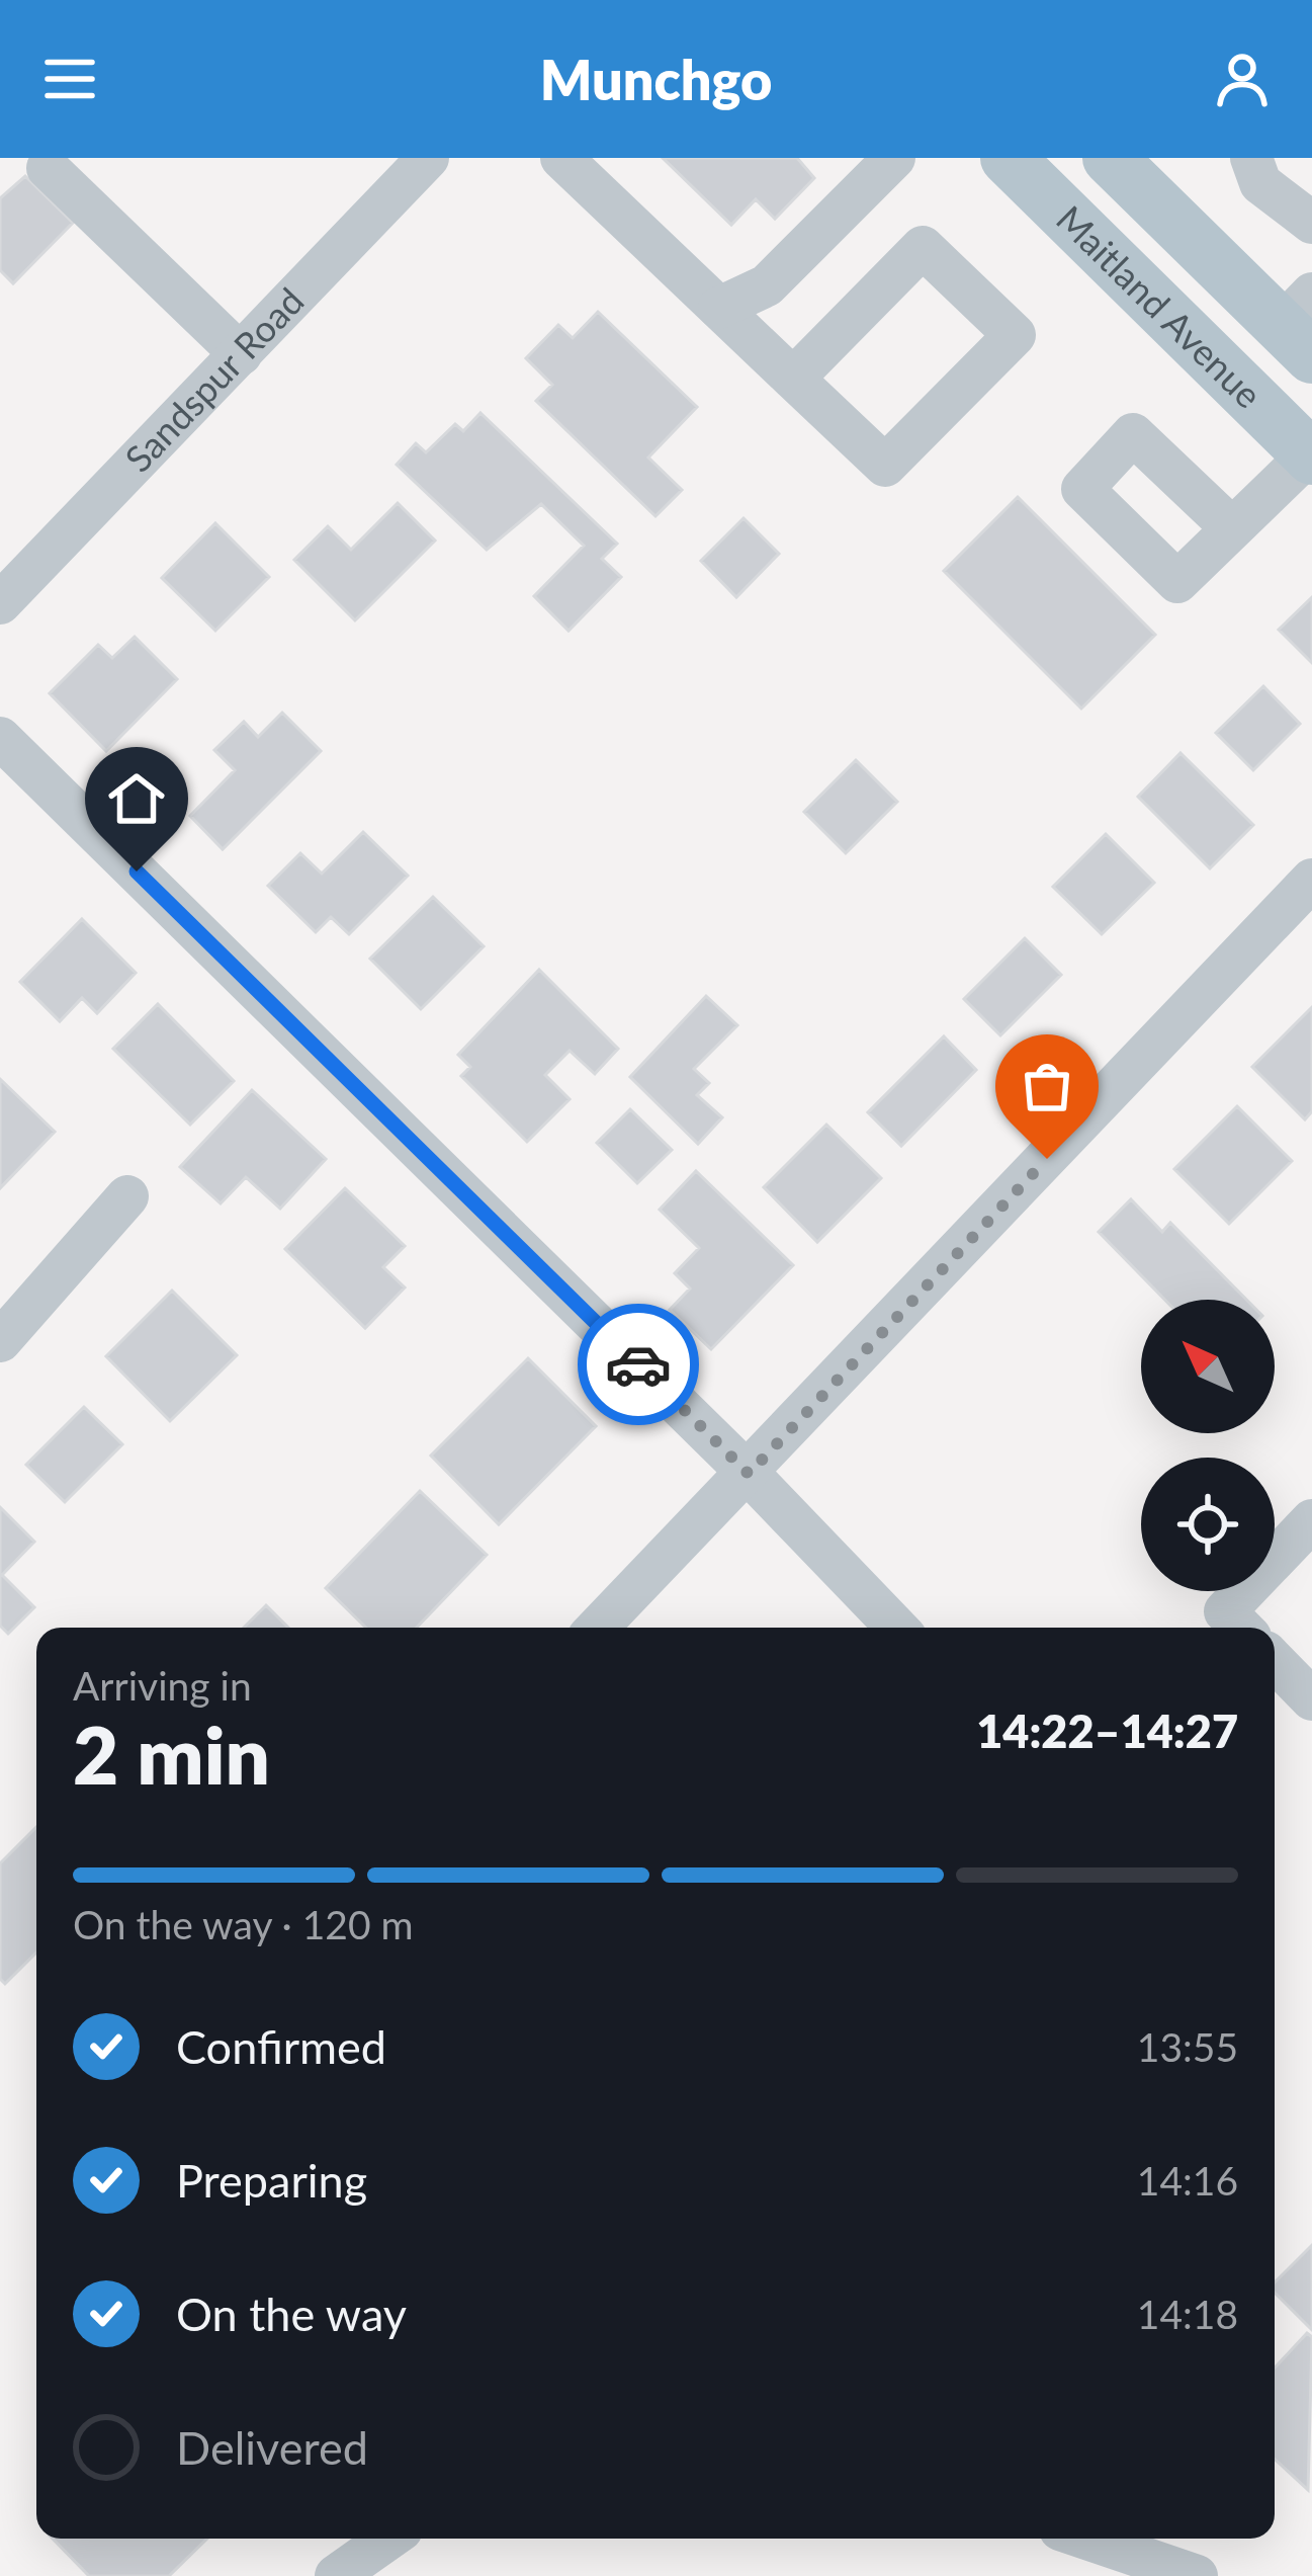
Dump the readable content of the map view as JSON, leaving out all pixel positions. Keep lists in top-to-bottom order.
{
  "streets": {
    "main road": ["Maitland Avenue"],
    "street": ["Sandspur Road"]
  },
  "north": "top left",
  "page": {
    "header": "Munchgo",
    "heading": ["2 min", "Arriving in", "14:22–14:27"],
    "bar": "On the way · 120 m",
    "list": [
      ["Confirmed", "13:55"],
      ["Preparing", "14:16"],
      ["On the way", "14:18"],
      "Delivered"
    ]
  }
}
